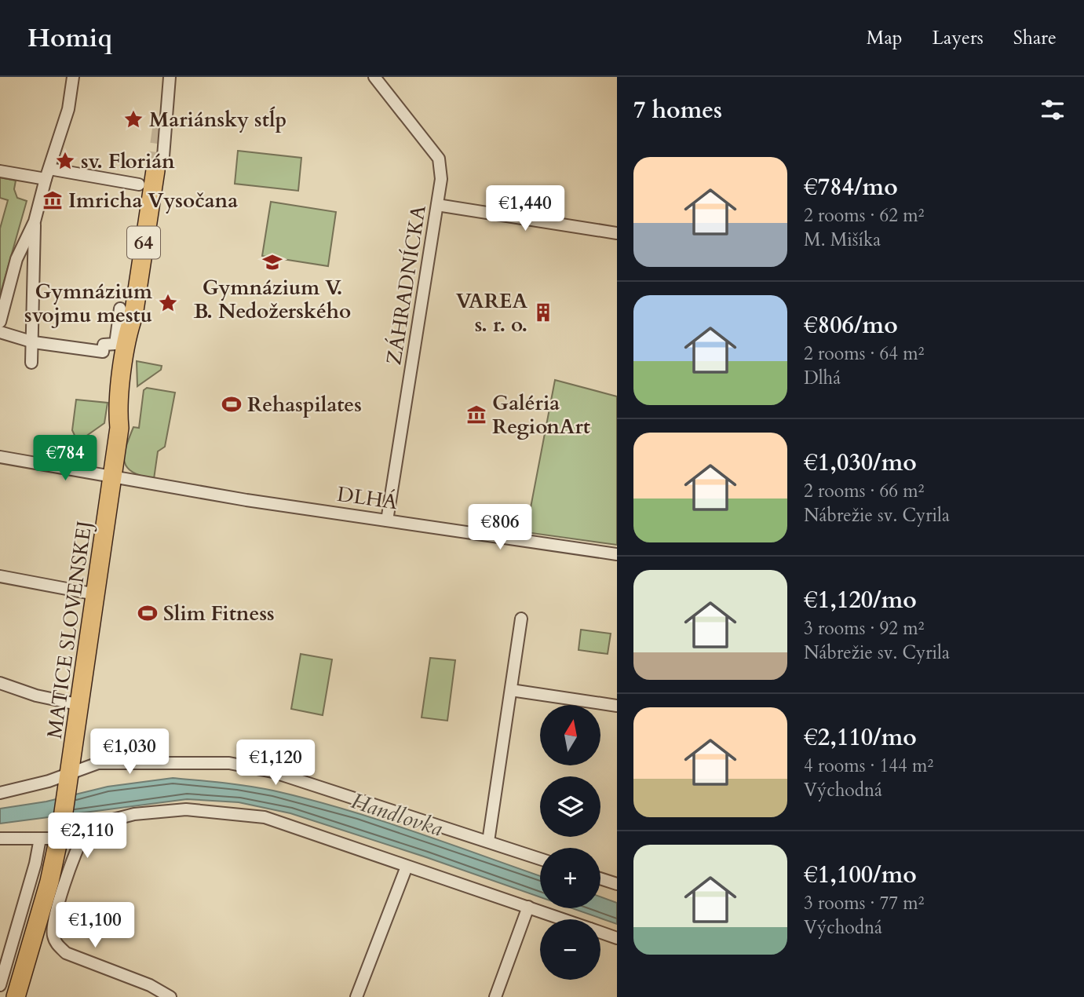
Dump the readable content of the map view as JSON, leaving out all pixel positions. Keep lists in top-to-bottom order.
{
  "streets": {
    "main road": ["64", "MATICE SLOVENSKEJ"],
    "street": ["ZÁHRADNÍCKA", "DLHÁ"]
  },
  "crossings": [
    ["64", "MATICE SLOVENSKEJ"],
    ["ZÁHRADNÍCKA", "DLHÁ"],
    ["DLHÁ", "MATICE SLOVENSKEJ"]
  ],
  "water": ["Handlovka"],
  "places": {
    "place": ["Mariánsky stĺp", "sv. Florián", "Gymnázium svojmu mestu"],
    "museum": ["Imricha Vysočana", "Galéria RegionArt"],
    "school or university": ["Gymnázium V. B. Nedožerského"],
    "building": ["VAREA s. r. o."],
    "sports": ["Rehaspilates", "Slim Fitness"]
  },
  "north": "top",
  "page": {
    "header": "Homiq",
    "nav": ["Map", "Layers", "Share"],
    "heading": "7 homes",
    "list": [
      {
        "name": "€784/mo",
        "note": "2 rooms · 62 m² · M. Mišíka"
      },
      {
        "name": "€806/mo",
        "note": "2 rooms · 64 m² · Dlhá"
      },
      {
        "name": "€1,030/mo",
        "note": "2 rooms · 66 m² · Nábrežie sv. Cyrila"
      },
      {
        "name": "€1,120/mo",
        "note": "3 rooms · 92 m² · Nábrežie sv. Cyrila"
      },
      {
        "name": "€2,110/mo",
        "note": "4 rooms · 144 m² · Východná"
      },
      {
        "name": "€1,100/mo",
        "note": "3 rooms · 77 m² · Východná"
      }
    ],
    "price": [
      "€1,440",
      "€784",
      "€806",
      "€1,030",
      "€1,120",
      "€2,110",
      "€1,100"
    ],
    "map_buttons": ["+", "−"]
  }
}
